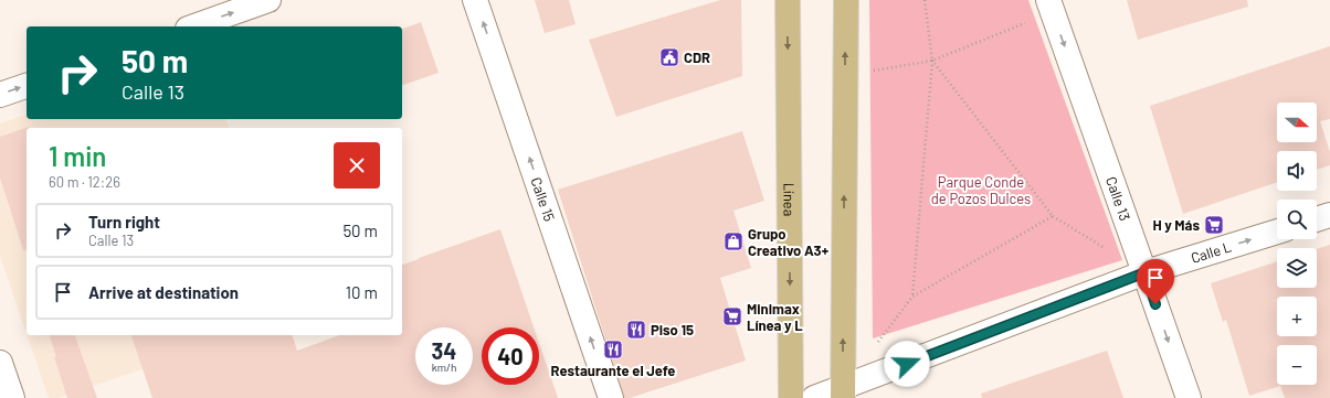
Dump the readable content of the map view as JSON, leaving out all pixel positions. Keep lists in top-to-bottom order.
{
  "streets": {
    "main road": ["Línea"],
    "street": ["Calle 15", "Calle 13", "Calle L"]
  },
  "crossings": [
    ["Calle 13", "Calle L"]
  ],
  "one_way": ["Calle 15", "Calle 13"],
  "parks": ["Parque Conde de Pozos Dulces"],
  "places": {
    "public building": ["CDR"],
    "supermarket": ["H y Más", "Minimax Línea y L"],
    "shop": ["Grupo Creativo A3+"],
    "restaurant": ["Piso 15", "Restaurante el Jefe"]
  },
  "north": "right",
  "page": {
    "turn": ["50 m", "Calle 13"],
    "map_buttons": ["+", "−"],
    "heading": ["1 min", "60 m · 12:26"],
    "list": [
      {
        "name": "Turn right",
        "note": "Calle 13",
        "value": "50 m"
      },
      {
        "name": "Arrive at destination",
        "value": "10 m"
      }
    ],
    "speed": "34 km/h",
    "limit": "40"
  }
}
